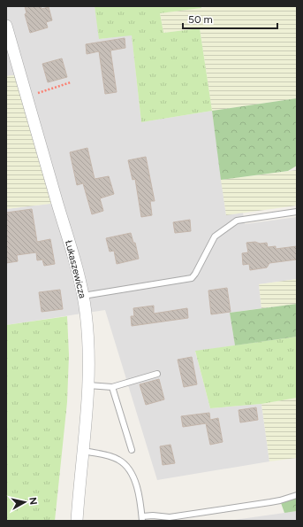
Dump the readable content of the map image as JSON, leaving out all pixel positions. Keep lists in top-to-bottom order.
{
  "streets": {
    "street": ["Łukaszewicza"]
  },
  "scale_bar": "50 m",
  "north": "right"
}
